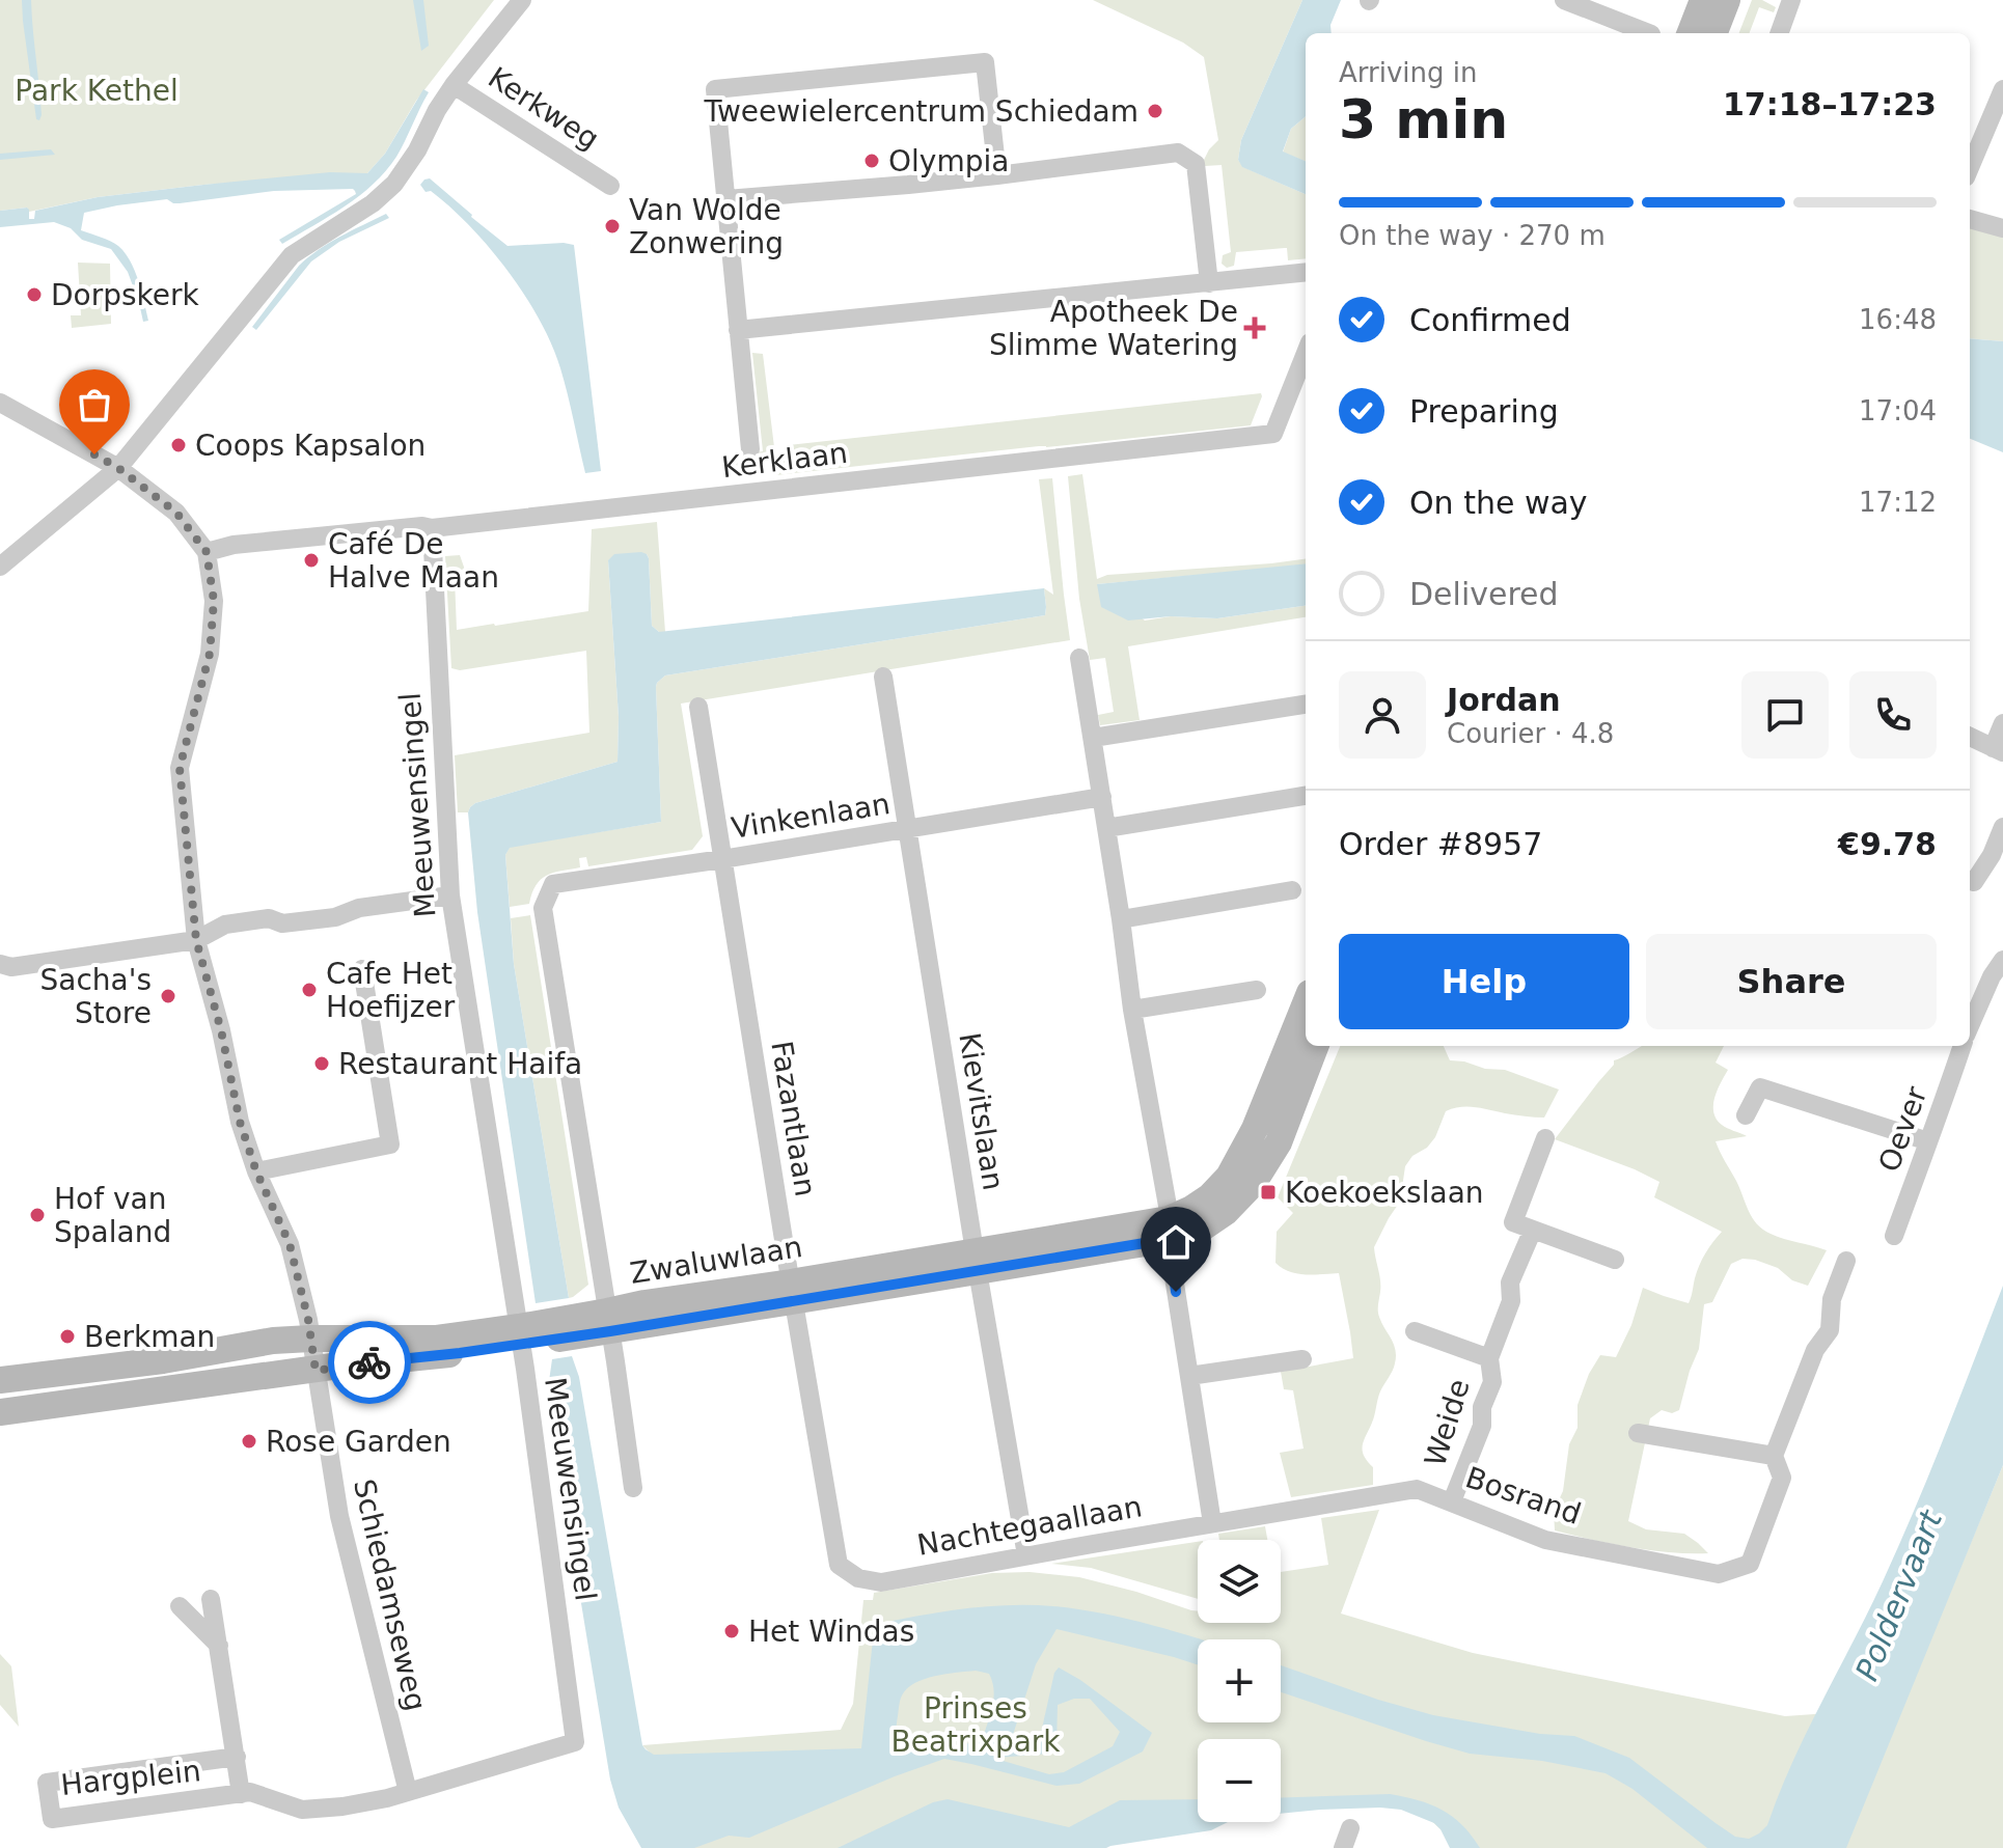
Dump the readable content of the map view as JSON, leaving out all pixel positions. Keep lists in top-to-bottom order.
{
  "streets": {
    "main road": ["Zwaluwlaan"],
    "street": [
      "Kerkweg",
      "Kerklaan",
      "Meeuwensingel",
      "Vinkenlaan",
      "Kievitslaan",
      "Fazantlaan",
      "Oever",
      "Weide",
      "Bosrand",
      "Nachtegaallaan",
      "Schiedamseweg",
      "Hargplein"
    ]
  },
  "crossings": [
    ["Kerklaan", "Meeuwensingel"],
    ["Meeuwensingel", "Zwaluwlaan"],
    ["Meeuwensingel", "Schiedamseweg"],
    ["Meeuwensingel", "Hargplein"],
    ["Vinkenlaan", "Kievitslaan"],
    ["Vinkenlaan", "Fazantlaan"],
    ["Vinkenlaan", "Zwaluwlaan"],
    ["Kievitslaan", "Zwaluwlaan"],
    ["Kievitslaan", "Nachtegaallaan"],
    ["Fazantlaan", "Zwaluwlaan"],
    ["Fazantlaan", "Nachtegaallaan"],
    ["Zwaluwlaan", "Schiedamseweg"],
    ["Weide", "Bosrand"],
    ["Bosrand", "Nachtegaallaan"],
    ["Schiedamseweg", "Hargplein"]
  ],
  "water": ["Poldervaart"],
  "parks": ["Park Kethel", "Prinses Beatrixpark"],
  "places": {
    "other": [
      "Tweewielercentrum Schiedam",
      "Olympia",
      "Van Wolde Zonwering",
      "Dorpskerk",
      "Coops Kapsalon",
      "Café De Halve Maan",
      "Cafe Het Hoefijzer",
      "Sacha's Store",
      "Restaurant Haifa",
      "Hof van Spaland",
      "Berkman",
      "Rose Garden",
      "Het Windas"
    ],
    "health": ["Apotheek De Slimme Watering"],
    "transit": ["Koekoekslaan"]
  },
  "page": {
    "heading": ["3 min", "Arriving in", "17:18–17:23"],
    "panel": [
      "Jordan",
      "Courier · 4.8",
      "Order #8957",
      "€9.78"
    ],
    "bar": "On the way · 270 m",
    "list": [
      ["Confirmed", "16:48"],
      ["Preparing", "17:04"],
      ["On the way", "17:12"],
      "Delivered"
    ],
    "buttons": ["Help", "Share"],
    "map_buttons": ["+", "−"]
  }
}
